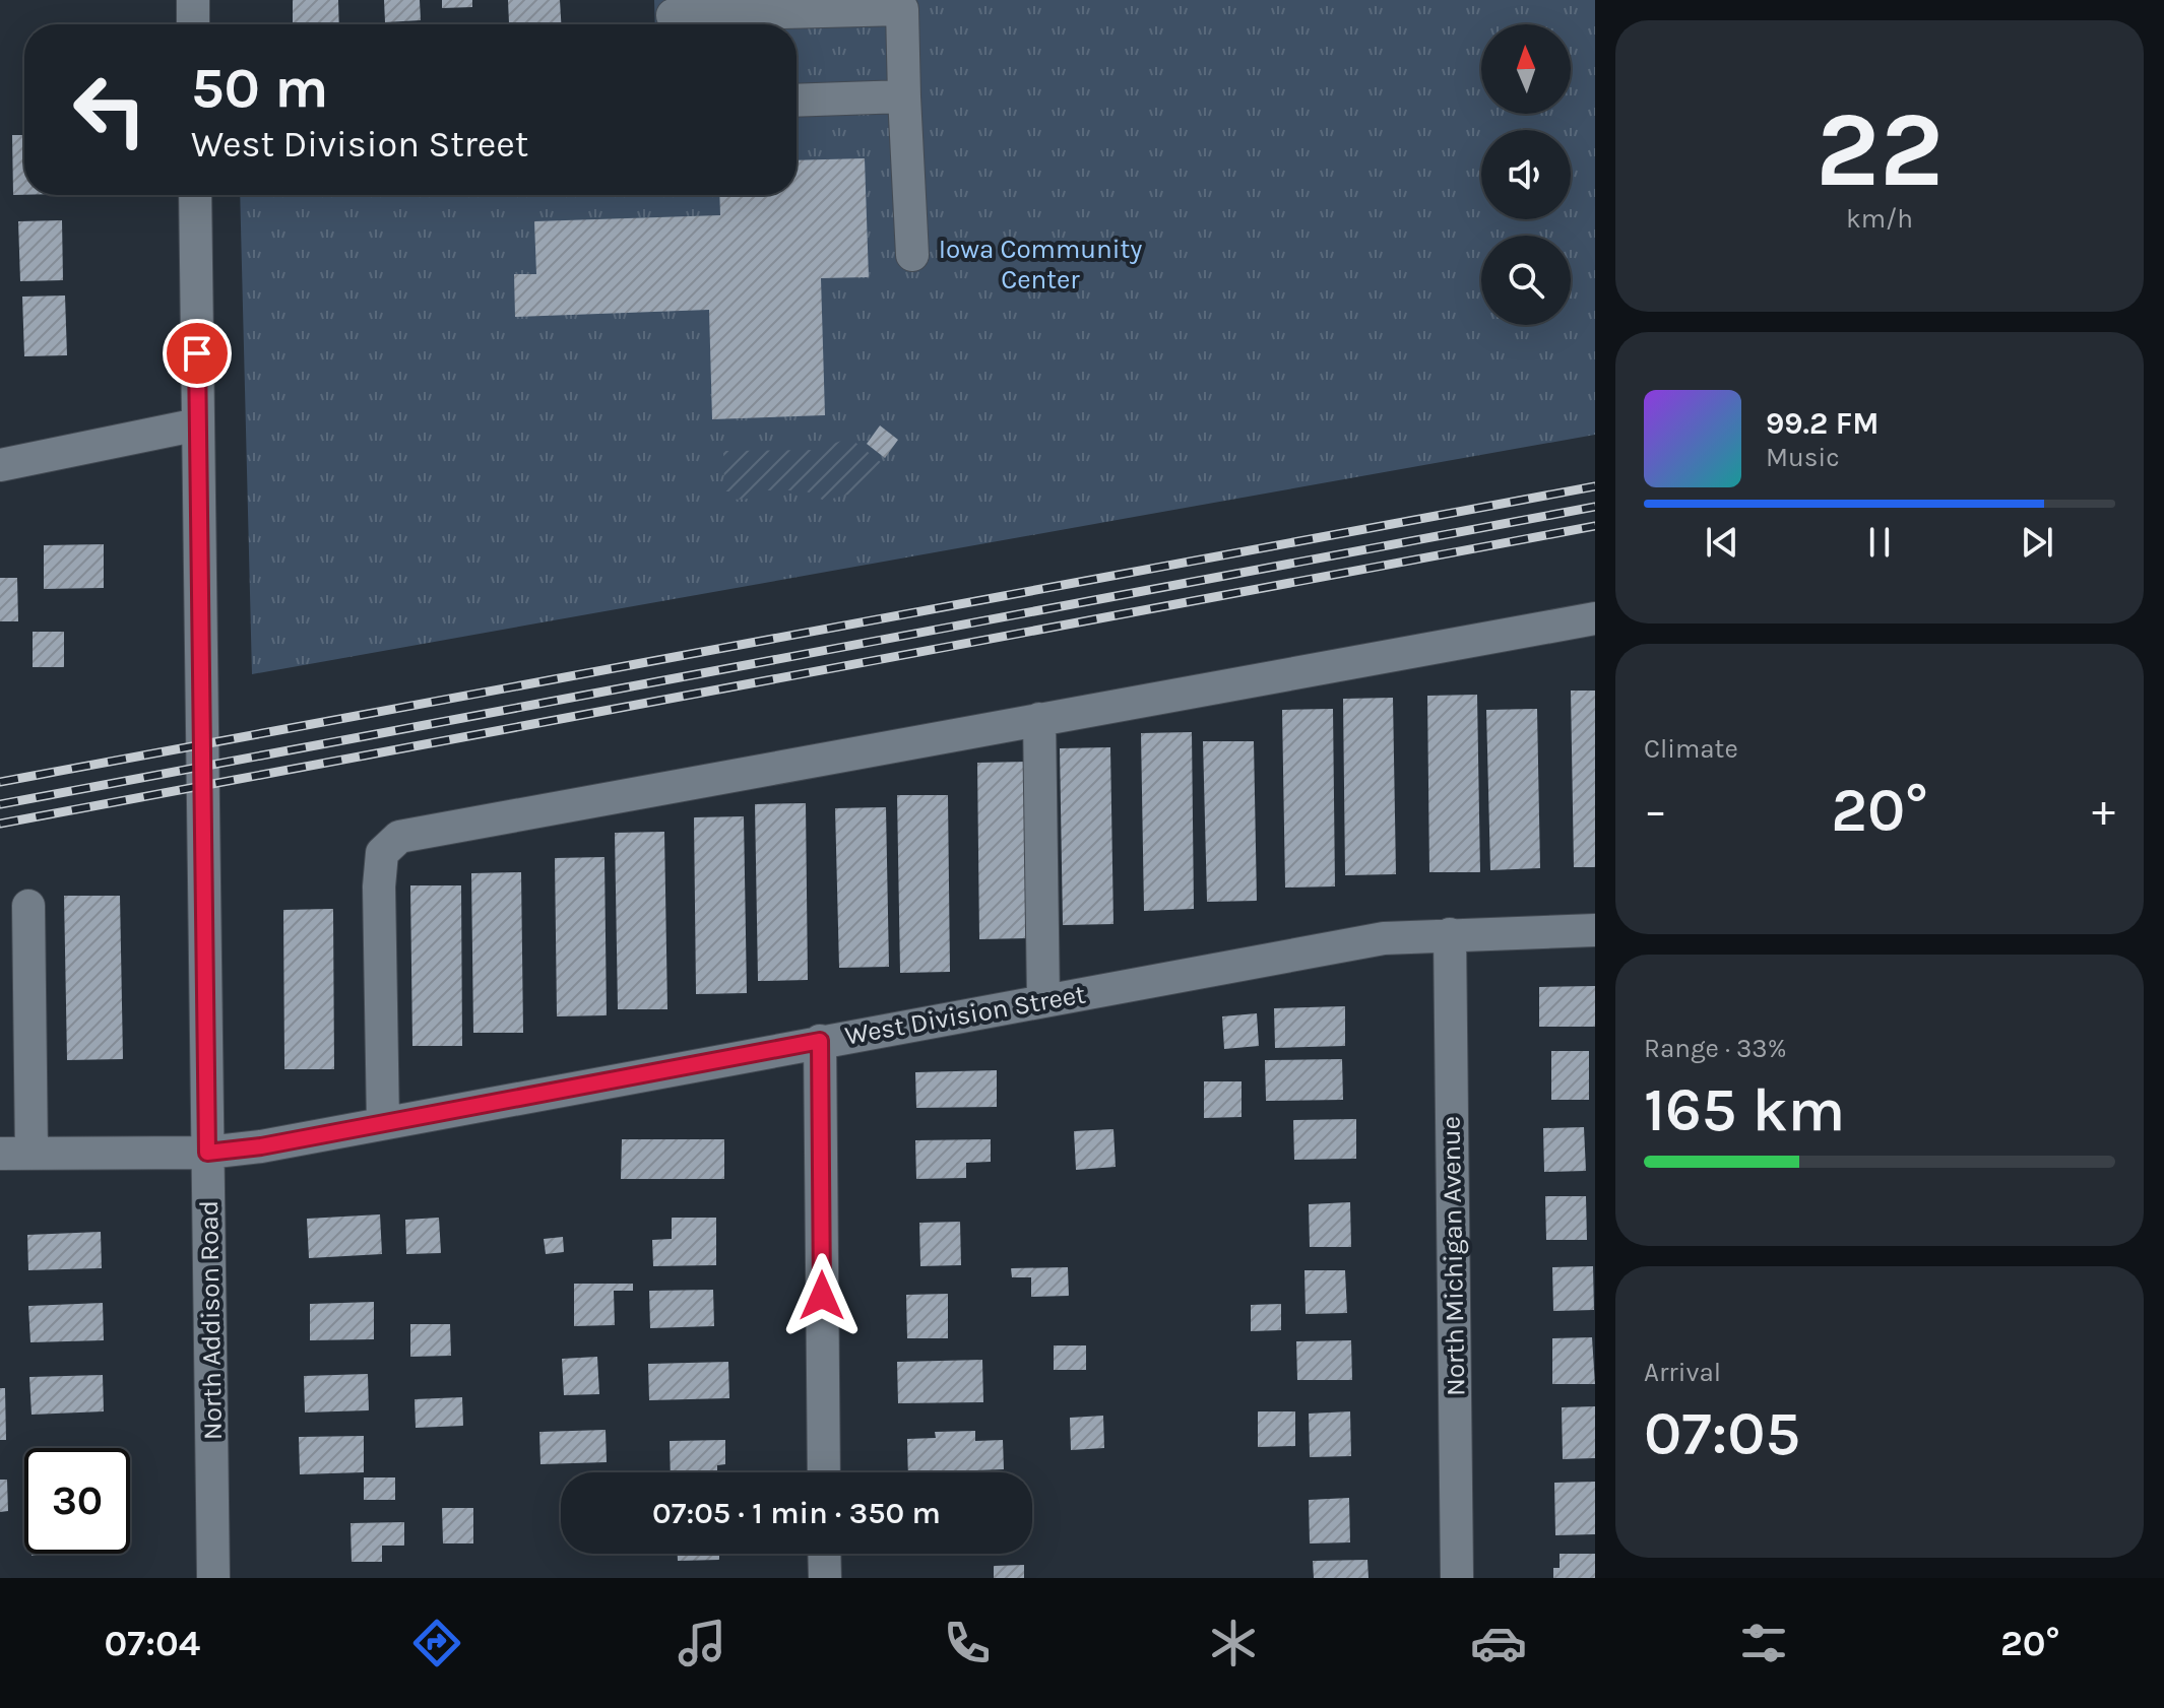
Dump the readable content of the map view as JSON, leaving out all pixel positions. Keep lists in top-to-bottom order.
{
  "streets": {
    "street": ["West Division Street", "North Michigan Avenue", "North Addison Road"]
  },
  "crossings": [
    ["West Division Street", "North Michigan Avenue"],
    ["West Division Street", "North Addison Road"]
  ],
  "parks": ["Iowa Community Center"],
  "north": "top",
  "page": {
    "tile": [
      ["22", "km/h"],
      "Climate",
      ["Range · 33%", "165 km"],
      ["Arrival", "07:05"]
    ],
    "turn": ["50 m", "West Division Street"],
    "song": ["99.2 FM", "Music"],
    "heat": ["−", "20°", "+"],
    "limit": "30",
    "trip": "07:05 · 1 min · 350 m",
    "tabs": ["07:04", "20°"]
  }
}
